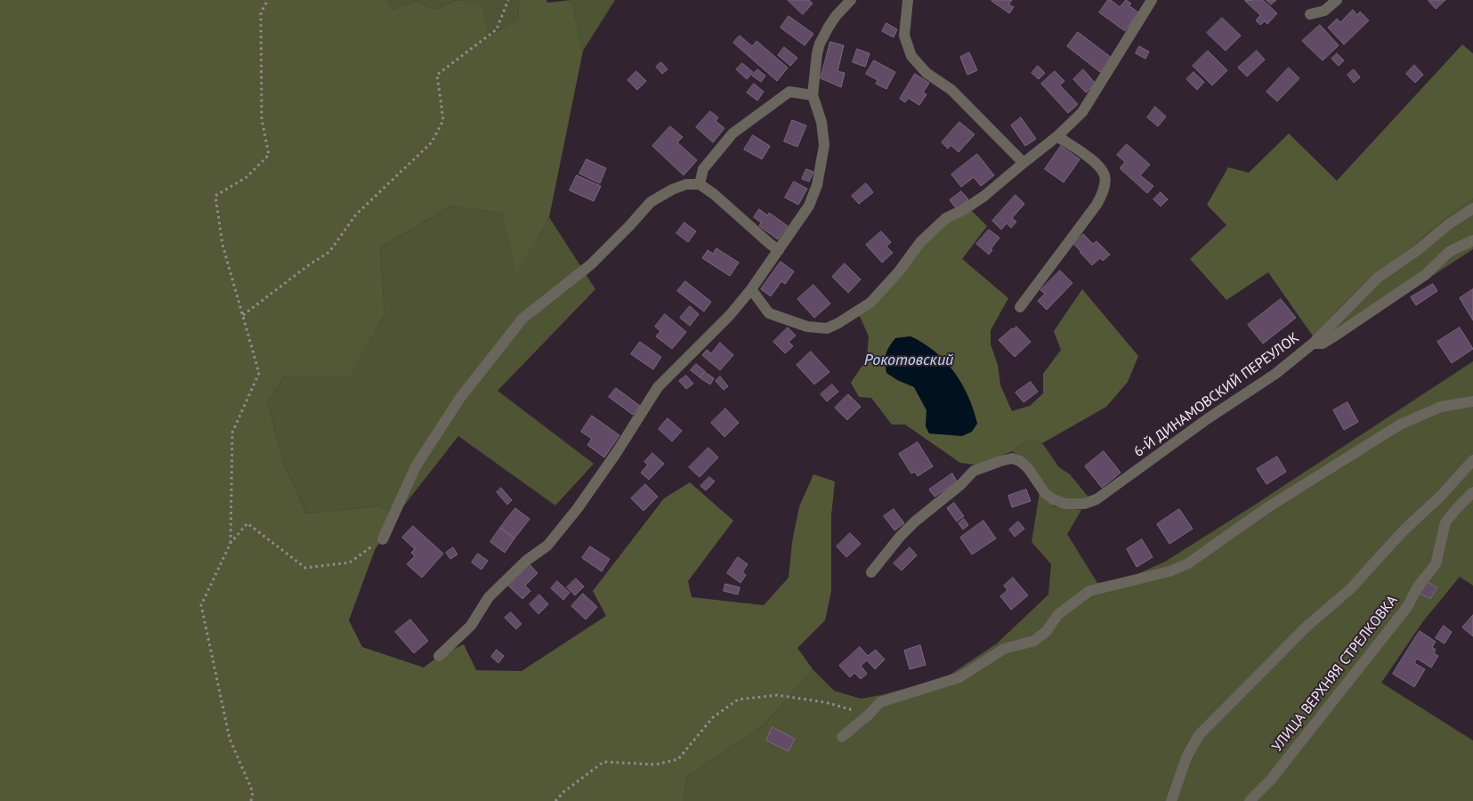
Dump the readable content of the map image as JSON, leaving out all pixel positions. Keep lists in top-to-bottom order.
{
  "streets": {
    "street": ["6-Й ДИНАМОВСКИЙ ПЕРЕУЛОК", "УЛИЦА ВЕРХНЯЯ СТРЕЛКОВКА"]
  },
  "water": ["Рокотовский"]
}
